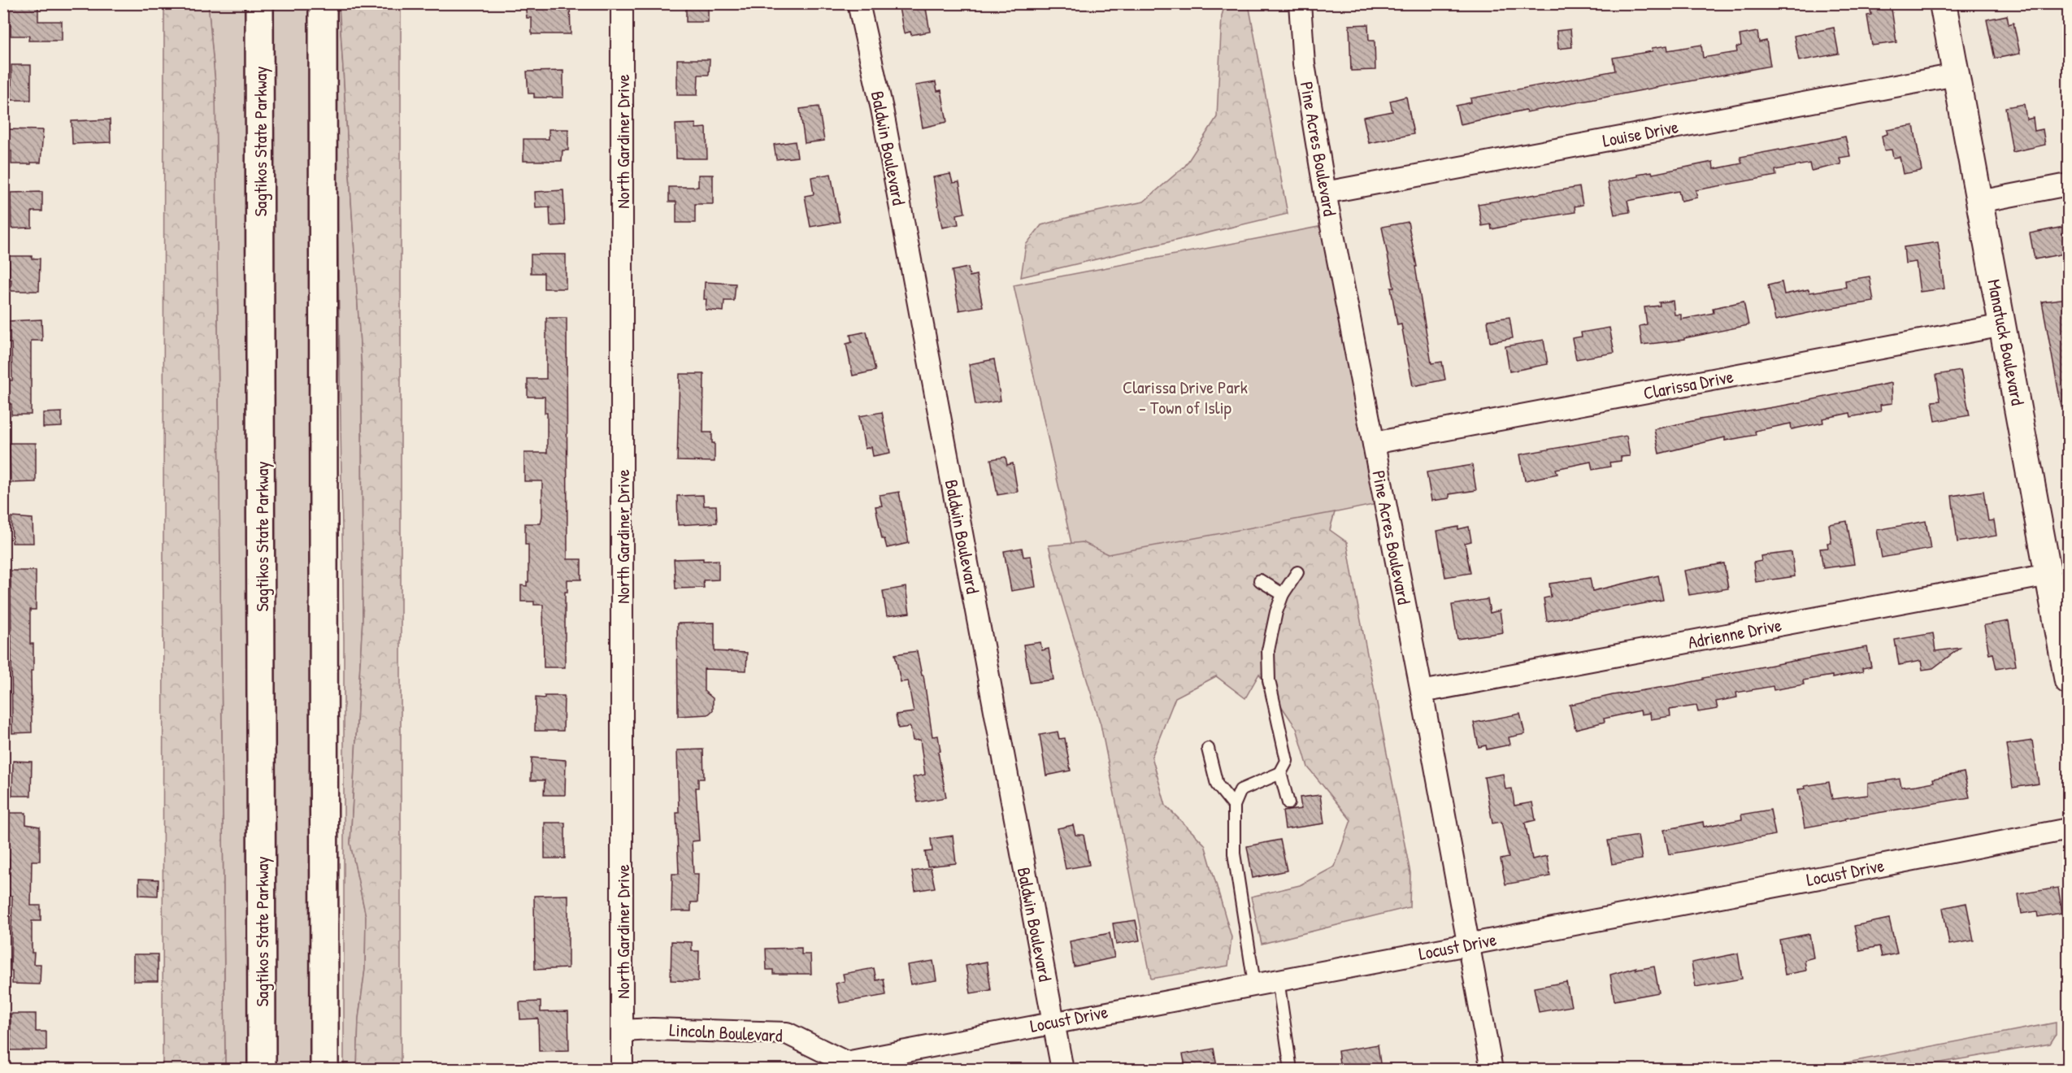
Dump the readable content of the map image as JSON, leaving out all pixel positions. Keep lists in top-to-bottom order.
{
  "streets": {
    "highway": ["Sagtikos State Parkway"],
    "street": [
      "Louise Drive",
      "North Gardiner Drive",
      "Baldwin Boulevard",
      "Pine Acres Boulevard",
      "Manatuck Boulevard",
      "Clarissa Drive",
      "Adrienne Drive",
      "Locust Drive",
      "Lincoln Boulevard"
    ]
  },
  "crossings": [
    ["Louise Drive", "Pine Acres Boulevard"],
    ["Louise Drive", "Manatuck Boulevard"],
    ["North Gardiner Drive", "Lincoln Boulevard"],
    ["Baldwin Boulevard", "Locust Drive"],
    ["Pine Acres Boulevard", "Clarissa Drive"],
    ["Pine Acres Boulevard", "Adrienne Drive"],
    ["Pine Acres Boulevard", "Locust Drive"],
    ["Manatuck Boulevard", "Clarissa Drive"],
    ["Manatuck Boulevard", "Adrienne Drive"],
    ["Locust Drive", "Lincoln Boulevard"]
  ],
  "parks": ["Clarissa Drive Park - Town of Islip"]
}
